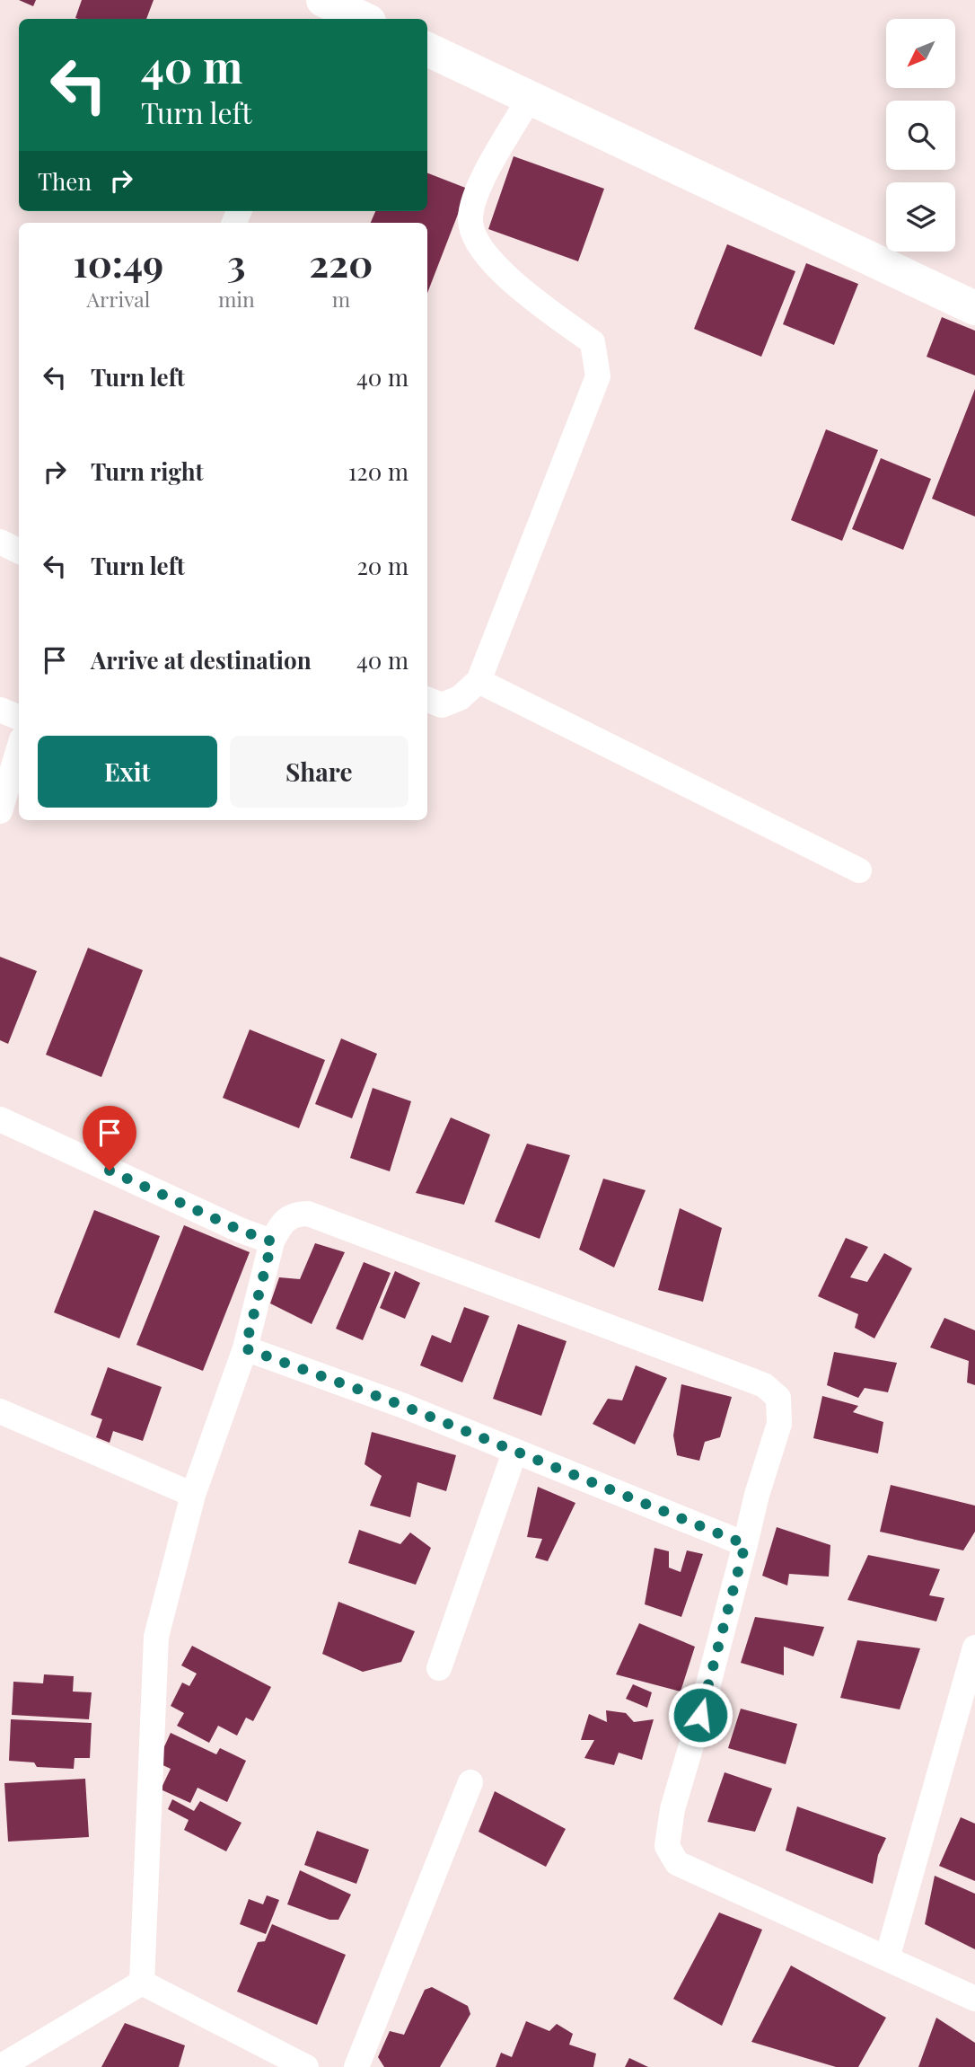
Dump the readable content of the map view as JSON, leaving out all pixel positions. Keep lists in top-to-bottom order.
{
  "north": "bottom left",
  "page": {
    "turn": ["40 m", "Turn left"],
    "then": "Then",
    "eta": [
      "10:49",
      "Arrival",
      "3",
      "min",
      "220",
      "m"
    ],
    "list": [
      {
        "name": "Turn left",
        "value": "40 m"
      },
      {
        "name": "Turn right",
        "value": "120 m"
      },
      {
        "name": "Turn left",
        "value": "20 m"
      },
      {
        "name": "Arrive at destination",
        "value": "40 m"
      }
    ],
    "buttons": ["Exit", "Share"]
  }
}
